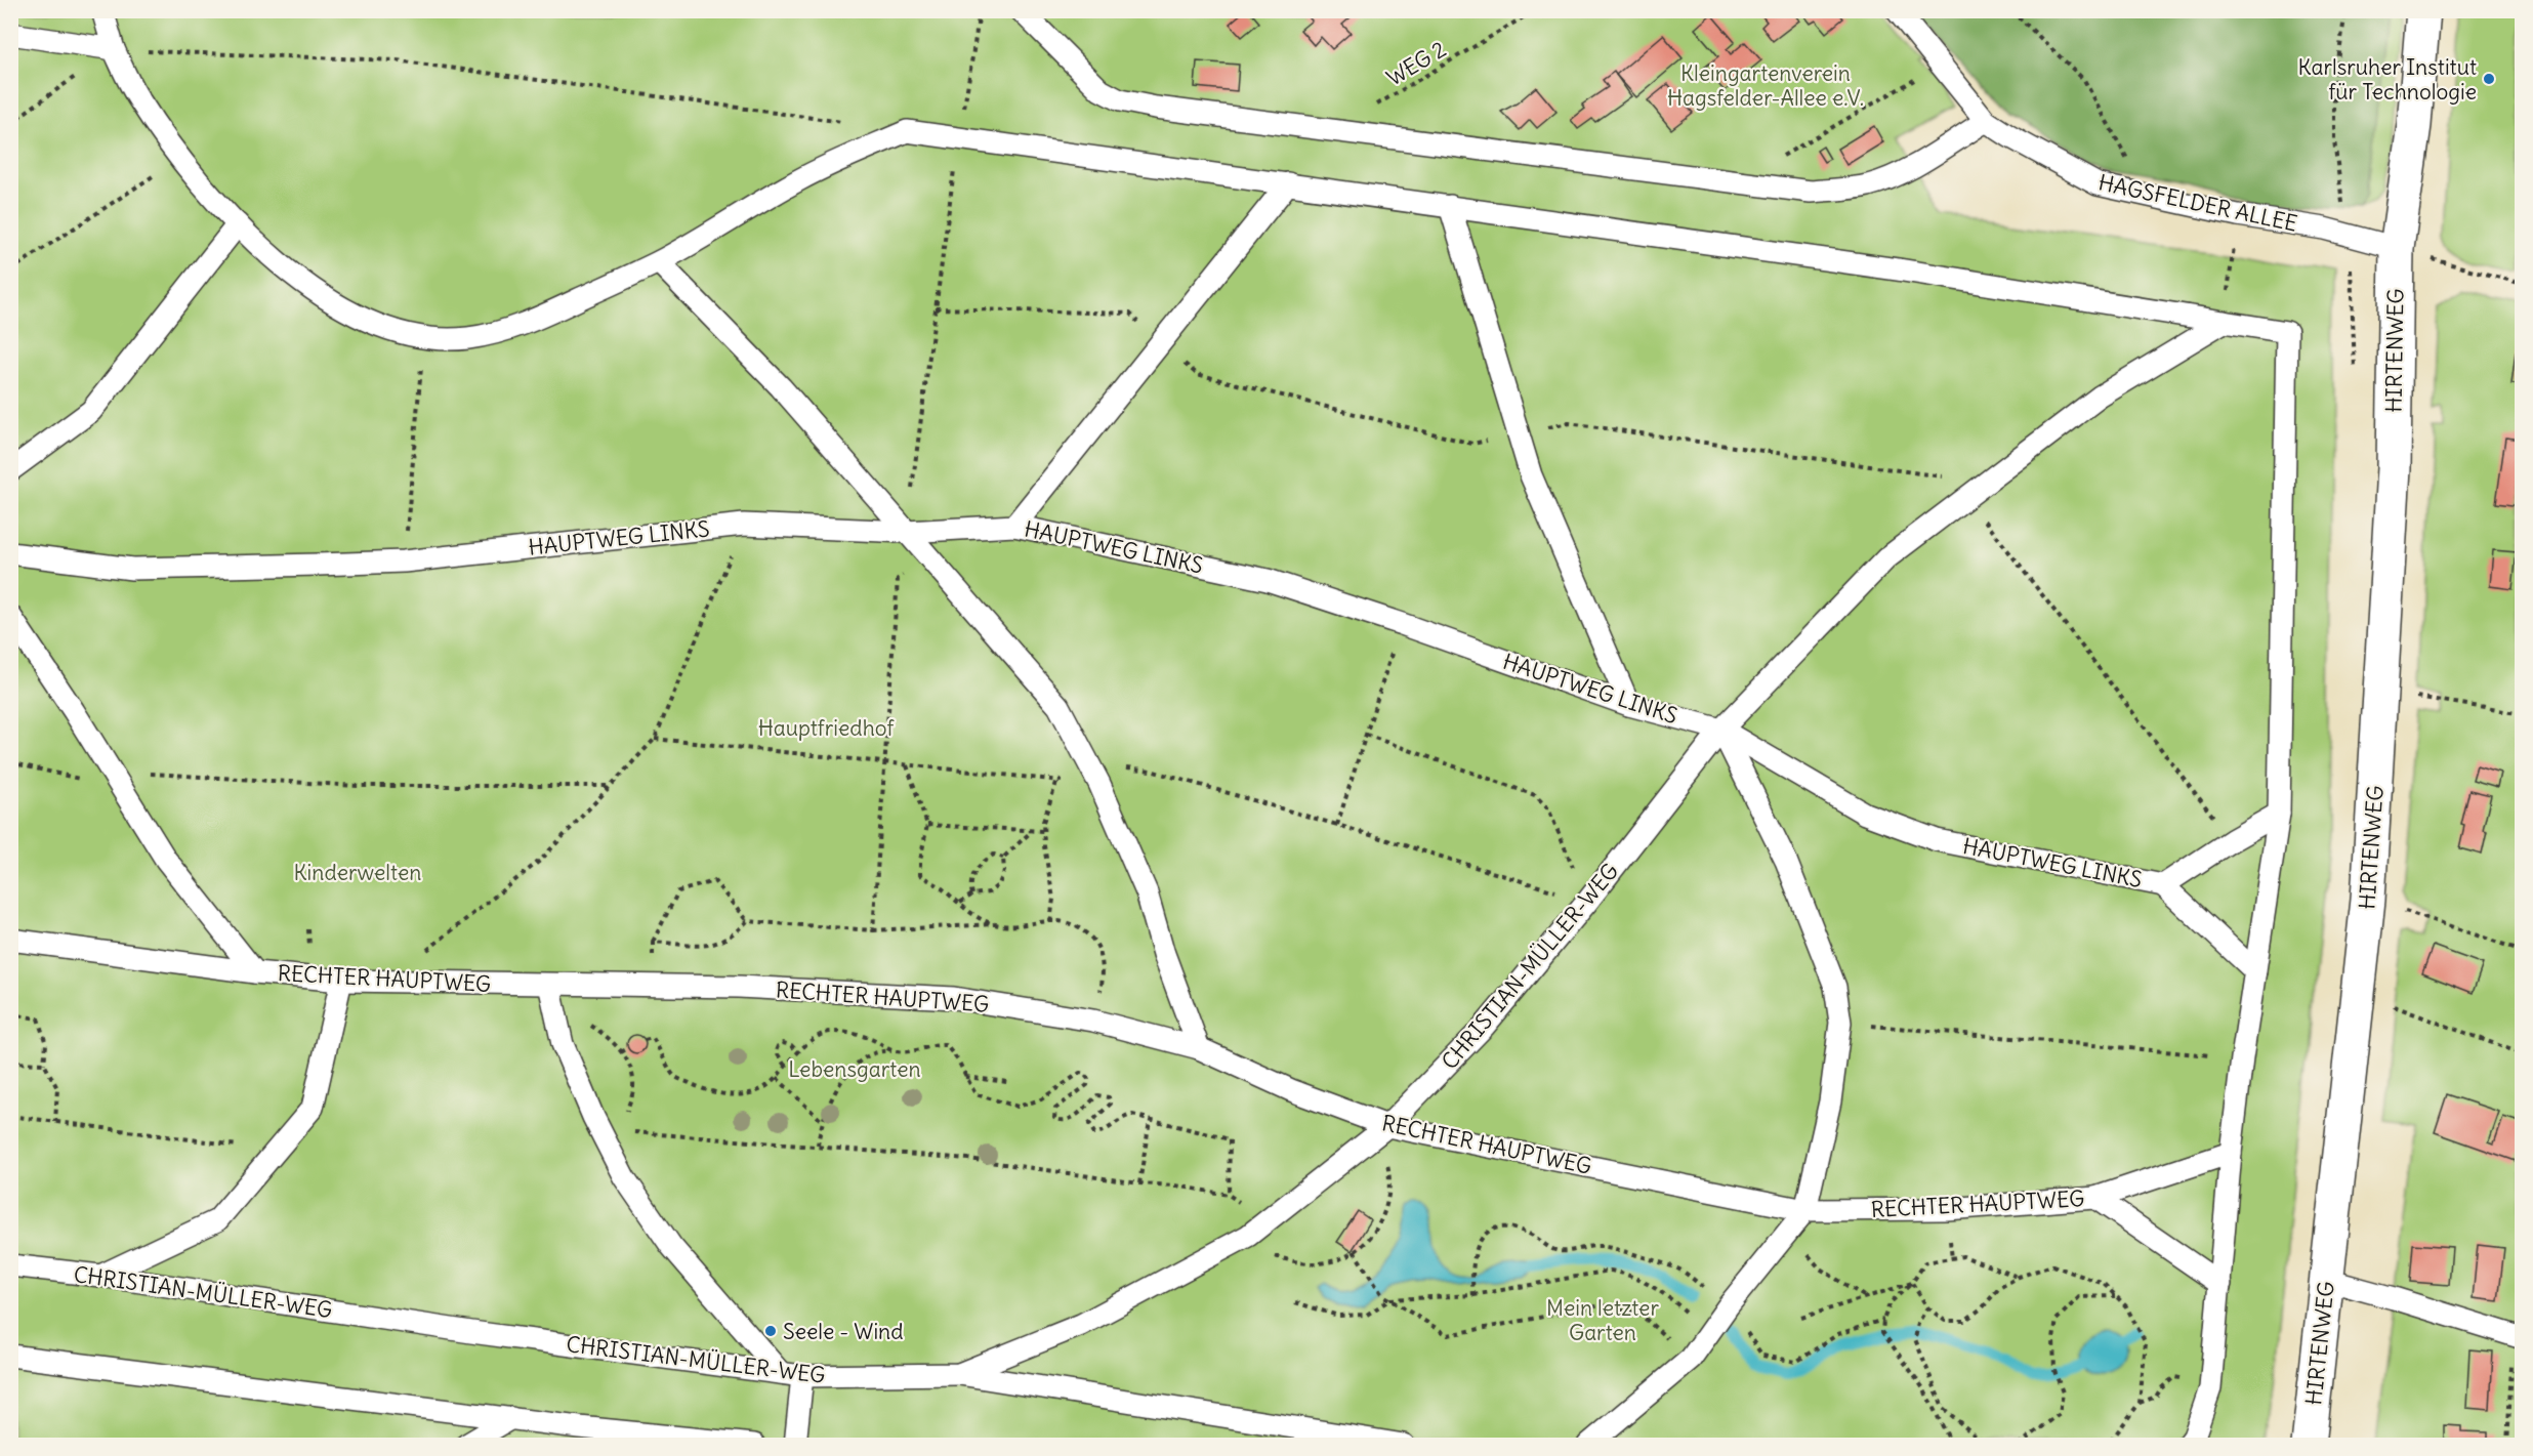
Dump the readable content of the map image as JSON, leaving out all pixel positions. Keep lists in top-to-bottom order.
{
  "streets": {
    "street": ["HIRTENWEG"],
    "lane": [
      "HAGSFELDER ALLEE",
      "HAUPTWEG LINKS",
      "CHRISTIAN-MÜLLER-WEG",
      "RECHTER HAUPTWEG"
    ],
    "path": ["WEG 2"]
  },
  "crossings": [
    ["HAGSFELDER ALLEE", "HIRTENWEG"],
    ["HAUPTWEG LINKS", "CHRISTIAN-MÜLLER-WEG"],
    ["CHRISTIAN-MÜLLER-WEG", "RECHTER HAUPTWEG"]
  ],
  "parks": [
    "Kleingartenverein Hagsfelder-Allee e.V.",
    "Hauptfriedhof",
    "Kinderwelten",
    "Lebensgarten",
    "Mein letzter Garten"
  ],
  "places": ["Karlsruher Institut für Technologie", "Seele - Wind"]
}
